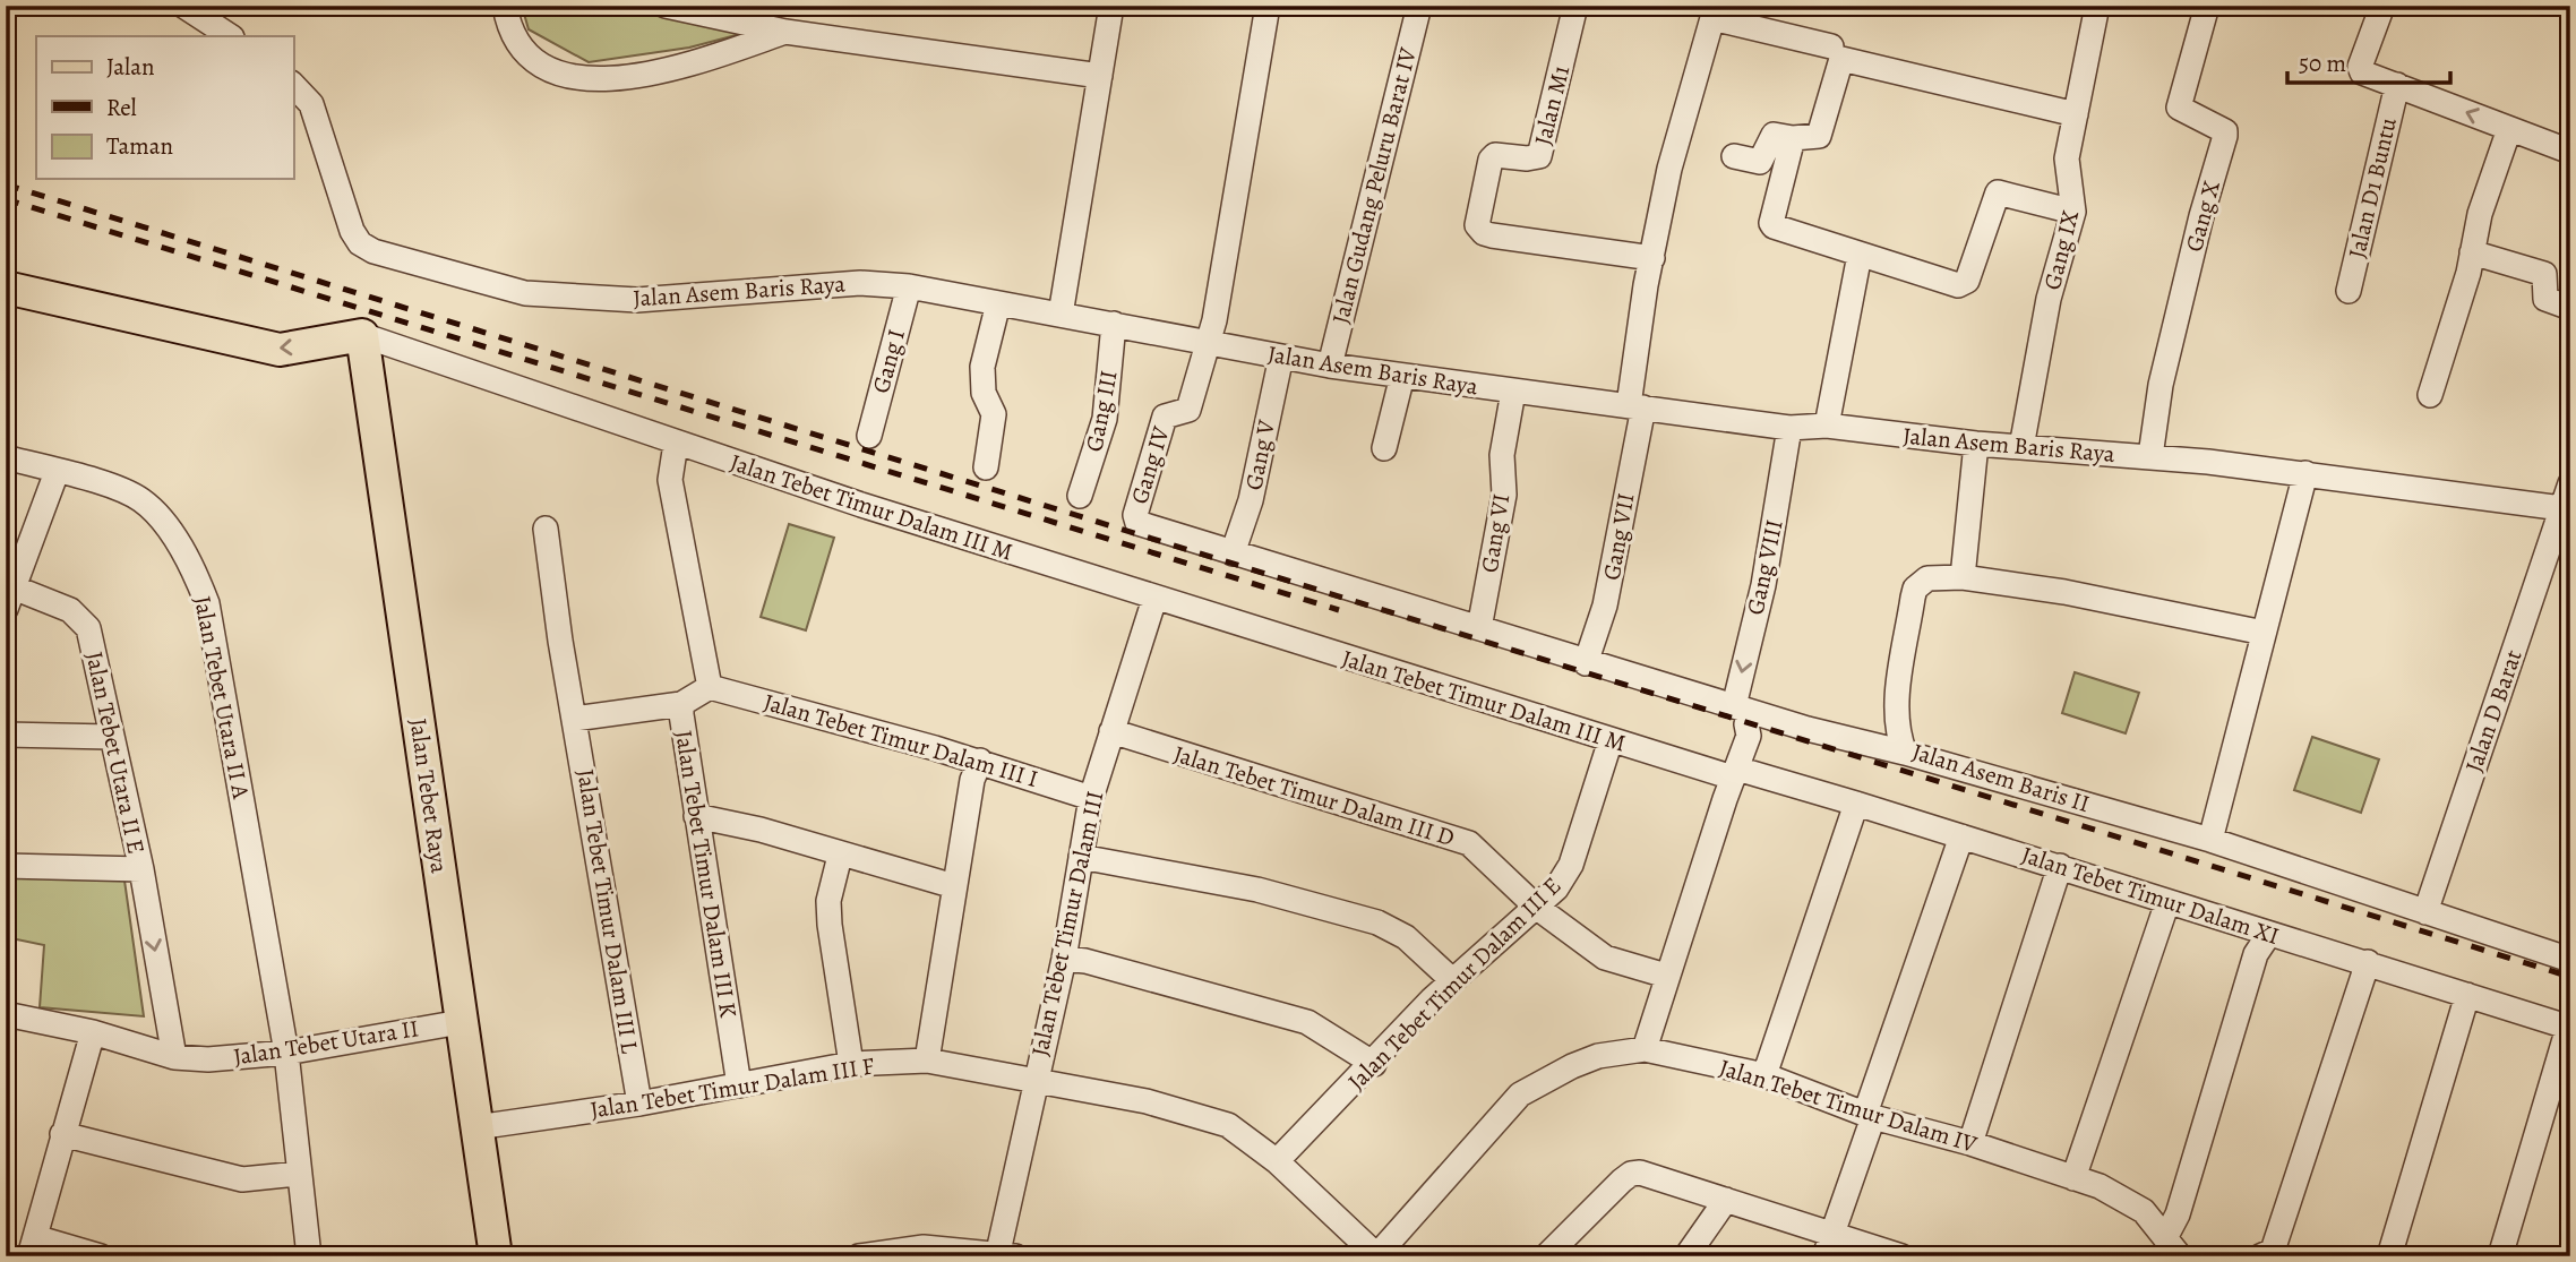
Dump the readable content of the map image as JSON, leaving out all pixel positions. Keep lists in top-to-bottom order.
{
  "streets": {
    "main road": ["Jalan Tebet Timur Dalam III M", "Jalan Tebet Raya"],
    "street": [
      "Jalan M1",
      "Jalan Gudang Peluru Barat IV",
      "Jalan D1 Buntu",
      "Gang X",
      "Gang IX",
      "Jalan Asem Baris Raya",
      "Gang I",
      "Gang III",
      "Gang V",
      "Gang IV",
      "Gang VI",
      "Gang VII",
      "Gang VIII",
      "Jalan Tebet Utara II A",
      "Jalan D Barat",
      "Jalan Tebet Timur Dalam III I",
      "Jalan Tebet Utara II E",
      "Jalan Asem Baris II",
      "Jalan Tebet Timur Dalam III D",
      "Jalan Tebet Timur Dalam III K",
      "Jalan Tebet Timur Dalam XI",
      "Jalan Tebet Timur Dalam III L",
      "Jalan Tebet Timur Dalam III",
      "Jalan Tebet Timur Dalam III E",
      "Jalan Tebet Utara II",
      "Jalan Tebet Timur Dalam III F",
      "Jalan Tebet Timur Dalam IV"
    ]
  },
  "crossings": [
    ["Jalan M1", "Gang VII"],
    ["Jalan Gudang Peluru Barat IV", "Jalan Asem Baris Raya"],
    ["Gang X", "Jalan Asem Baris Raya"],
    ["Gang IX", "Jalan Asem Baris Raya"],
    ["Jalan Asem Baris Raya", "Gang I"],
    ["Jalan Asem Baris Raya", "Gang III"],
    ["Jalan Asem Baris Raya", "Gang V"],
    ["Jalan Asem Baris Raya", "Gang IV"],
    ["Jalan Asem Baris Raya", "Gang VI"],
    ["Jalan Asem Baris Raya", "Gang VII"],
    ["Jalan Asem Baris Raya", "Gang VIII"],
    ["Jalan Asem Baris Raya", "Jalan D Barat"],
    ["Gang V", "Gang IV"],
    ["Jalan Tebet Timur Dalam III M", "Gang VIII"],
    ["Jalan Tebet Timur Dalam III M", "Jalan Tebet Raya"],
    ["Jalan Tebet Timur Dalam III M", "Jalan Tebet Timur Dalam XI"],
    ["Jalan Tebet Timur Dalam III M", "Jalan Tebet Timur Dalam III"],
    ["Jalan Tebet Timur Dalam III M", "Jalan Tebet Timur Dalam III E"],
    ["Gang VIII", "Jalan Tebet Timur Dalam III D"],
    ["Gang VIII", "Jalan Tebet Timur Dalam XI"],
    ["Gang VIII", "Jalan Tebet Timur Dalam IV"],
    ["Jalan Tebet Utara II A", "Jalan Tebet Utara II"],
    ["Jalan D Barat", "Jalan Asem Baris II"],
    ["Jalan Tebet Timur Dalam III I", "Jalan Tebet Timur Dalam III K"],
    ["Jalan Tebet Timur Dalam III I", "Jalan Tebet Timur Dalam III"],
    ["Jalan Tebet Utara II E", "Jalan Tebet Utara II"],
    ["Jalan Tebet Raya", "Jalan Tebet Utara II"],
    ["Jalan Tebet Raya", "Jalan Tebet Timur Dalam III F"],
    ["Jalan Tebet Timur Dalam III D", "Jalan Tebet Timur Dalam III"],
    ["Jalan Tebet Timur Dalam III D", "Jalan Tebet Timur Dalam III E"],
    ["Jalan Tebet Timur Dalam III K", "Jalan Tebet Timur Dalam III F"],
    ["Jalan Tebet Timur Dalam III L", "Jalan Tebet Timur Dalam III F"],
    ["Jalan Tebet Timur Dalam III", "Jalan Tebet Timur Dalam III F"],
    ["Jalan Tebet Timur Dalam III E", "Jalan Tebet Timur Dalam III F"],
    ["Jalan Tebet Timur Dalam III F", "Jalan Tebet Timur Dalam IV"]
  ],
  "one_way": ["Jalan Tebet Utara II E"],
  "legend": ["Jalan", "Rel", "Taman"],
  "scale_bar": "50 m"
}
